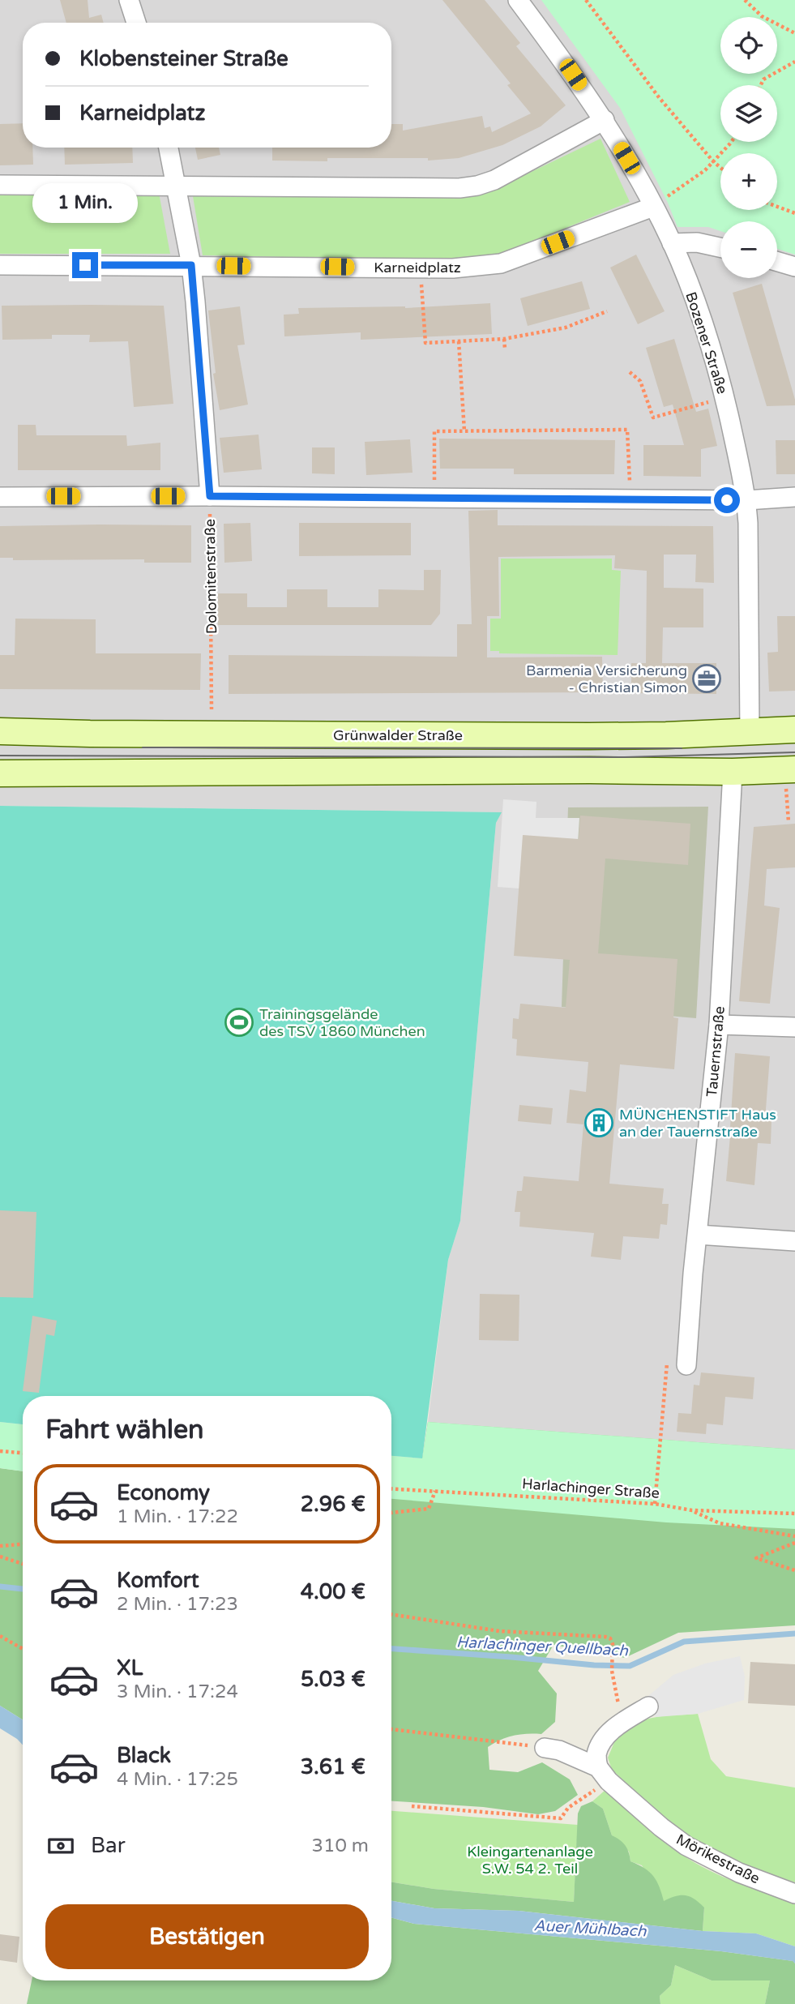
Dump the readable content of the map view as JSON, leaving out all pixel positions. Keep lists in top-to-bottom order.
{
  "streets": {
    "main road": ["Grünwalder Straße"],
    "street": [
      "Karneidplatz",
      "Bozener Straße",
      "Tauernstraße",
      "Mörikestraße"
    ],
    "path": ["Dolomitenstraße", "Harlachinger Straße"]
  },
  "crossings": [
    ["Karneidplatz", "Bozener Straße"],
    ["Bozener Straße", "Grünwalder Straße"]
  ],
  "water": ["Harlachinger Quellbach", "Auer Mühlbach"],
  "parks": ["Kleingartenanlage S.W. 54 2. Teil"],
  "places": {
    "office": ["Barmenia Versicherung - Christian Simon"],
    "sports": ["Trainingsgelände des TSV 1860 München"],
    "building": ["MÜNCHENSTIFT Haus an der Tauernstraße"]
  },
  "page": {
    "map_buttons": ["+", "−"],
    "banner": ["Klobensteiner Straße", "Karneidplatz"],
    "bubble": "1 Min.",
    "heading": "Fahrt wählen",
    "list": [
      {
        "name": "Economy",
        "note": "1 Min. · 17:22",
        "value": "2.96 €"
      },
      {
        "name": "Komfort",
        "note": "2 Min. · 17:23",
        "value": "4.00 €"
      },
      {
        "name": "XL",
        "note": "3 Min. · 17:24",
        "value": "5.03 €"
      },
      {
        "name": "Black",
        "note": "4 Min. · 17:25",
        "value": "3.61 €"
      }
    ],
    "pay": ["Bar", "310 m"],
    "buttons": "Bestätigen"
  }
}
